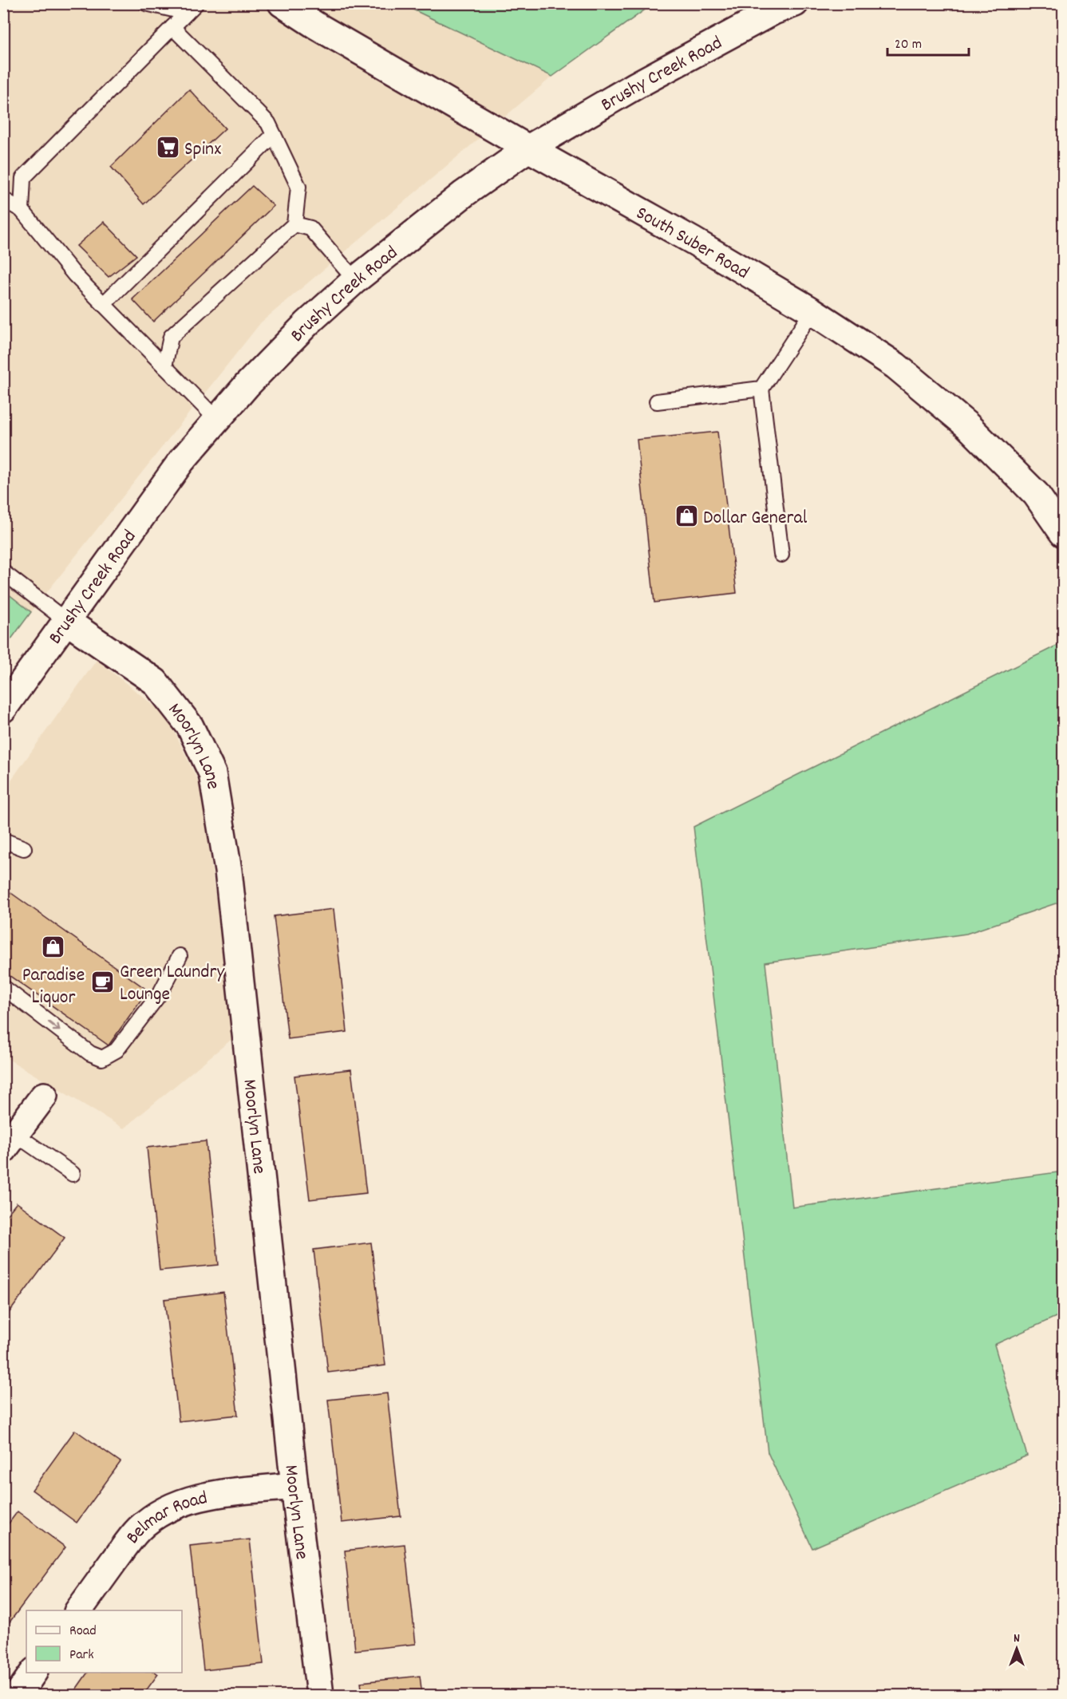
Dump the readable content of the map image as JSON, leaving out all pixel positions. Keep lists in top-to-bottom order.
{
  "streets": {
    "street": [
      "Brushy Creek Road",
      "South Suber Road",
      "Moorlyn Lane",
      "Belmar Road"
    ]
  },
  "crossings": [
    ["Brushy Creek Road", "South Suber Road"],
    ["Brushy Creek Road", "Moorlyn Lane"],
    ["Moorlyn Lane", "Belmar Road"]
  ],
  "places": {
    "supermarket": ["Spinx"],
    "shop": ["Dollar General", "Paradise Liquor"],
    "cafe": ["Green Laundry Lounge"]
  },
  "legend": ["Road", "Park"],
  "scale_bar": "20 m",
  "north": "top"
}
